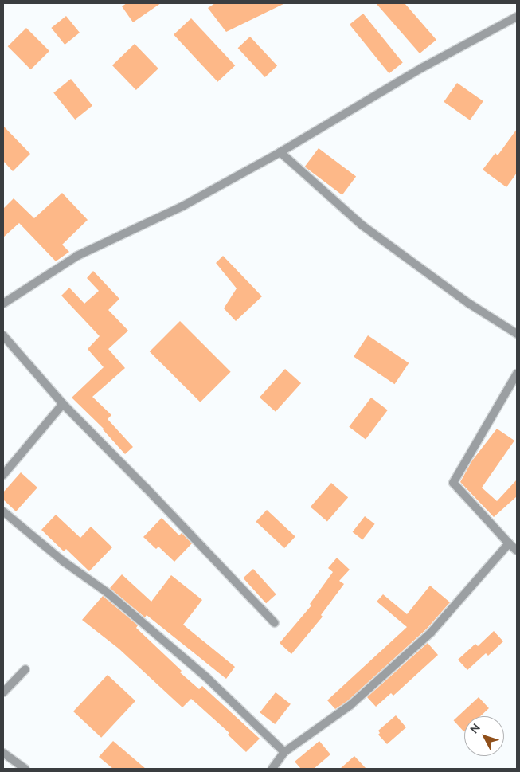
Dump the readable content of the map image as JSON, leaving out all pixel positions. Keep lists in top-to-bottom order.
{
  "north": "top left"
}
